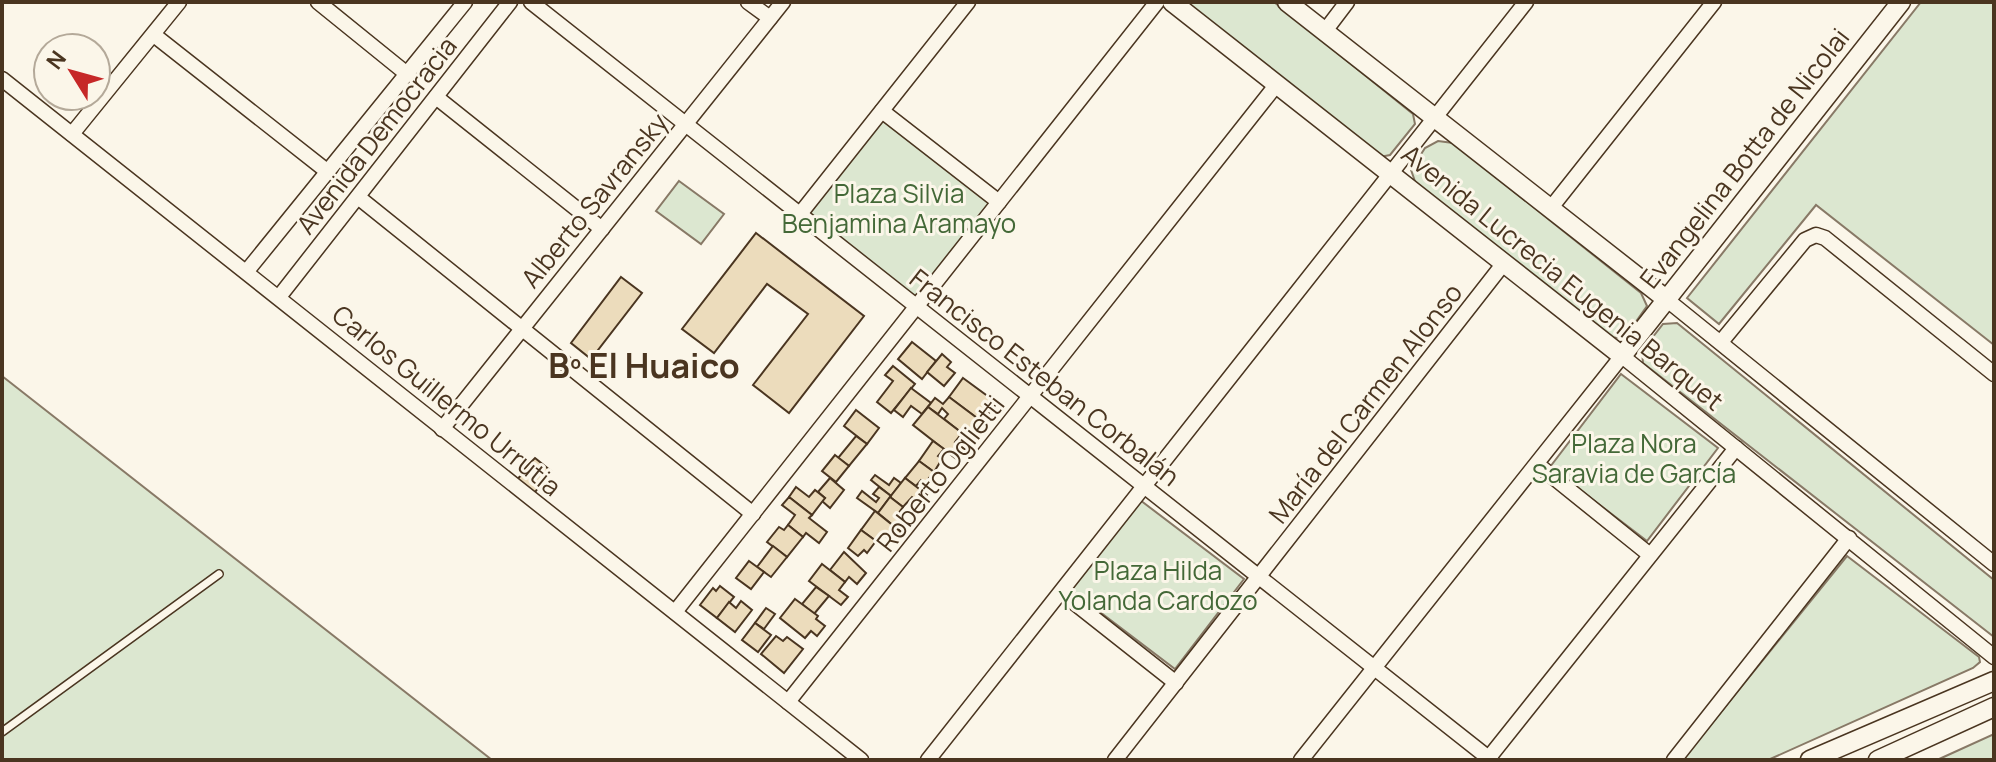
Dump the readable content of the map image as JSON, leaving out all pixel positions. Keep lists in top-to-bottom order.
{
  "streets": {
    "street": [
      "Avenida Democracia",
      "Evangelina Botta de Nicolai",
      "Alberto Savransky",
      "Avenida Lucrecia Eugenia Barquet",
      "Francisco Esteban Corbalán",
      "Carlos Guillermo Urrutia",
      "María del Carmen Alonso",
      "Roberto Oglietti"
    ]
  },
  "crossings": [
    ["Avenida Democracia", "Carlos Guillermo Urrutia"],
    ["Evangelina Botta de Nicolai", "Avenida Lucrecia Eugenia Barquet"],
    ["Evangelina Botta de Nicolai", "Francisco Esteban Corbalán"],
    ["Alberto Savransky", "Francisco Esteban Corbalán"],
    ["Alberto Savransky", "Carlos Guillermo Urrutia"],
    ["Avenida Lucrecia Eugenia Barquet", "María del Carmen Alonso"],
    ["Avenida Lucrecia Eugenia Barquet", "Roberto Oglietti"],
    ["Francisco Esteban Corbalán", "María del Carmen Alonso"],
    ["Francisco Esteban Corbalán", "Roberto Oglietti"],
    ["Carlos Guillermo Urrutia", "Roberto Oglietti"]
  ],
  "districts": ["Bº El Huaico"],
  "parks": ["Plaza Silvia Benjamina Aramayo", "Plaza Nora Saravia de García", "Plaza Hilda Yolanda Cardozo"],
  "north": "top left"
}
